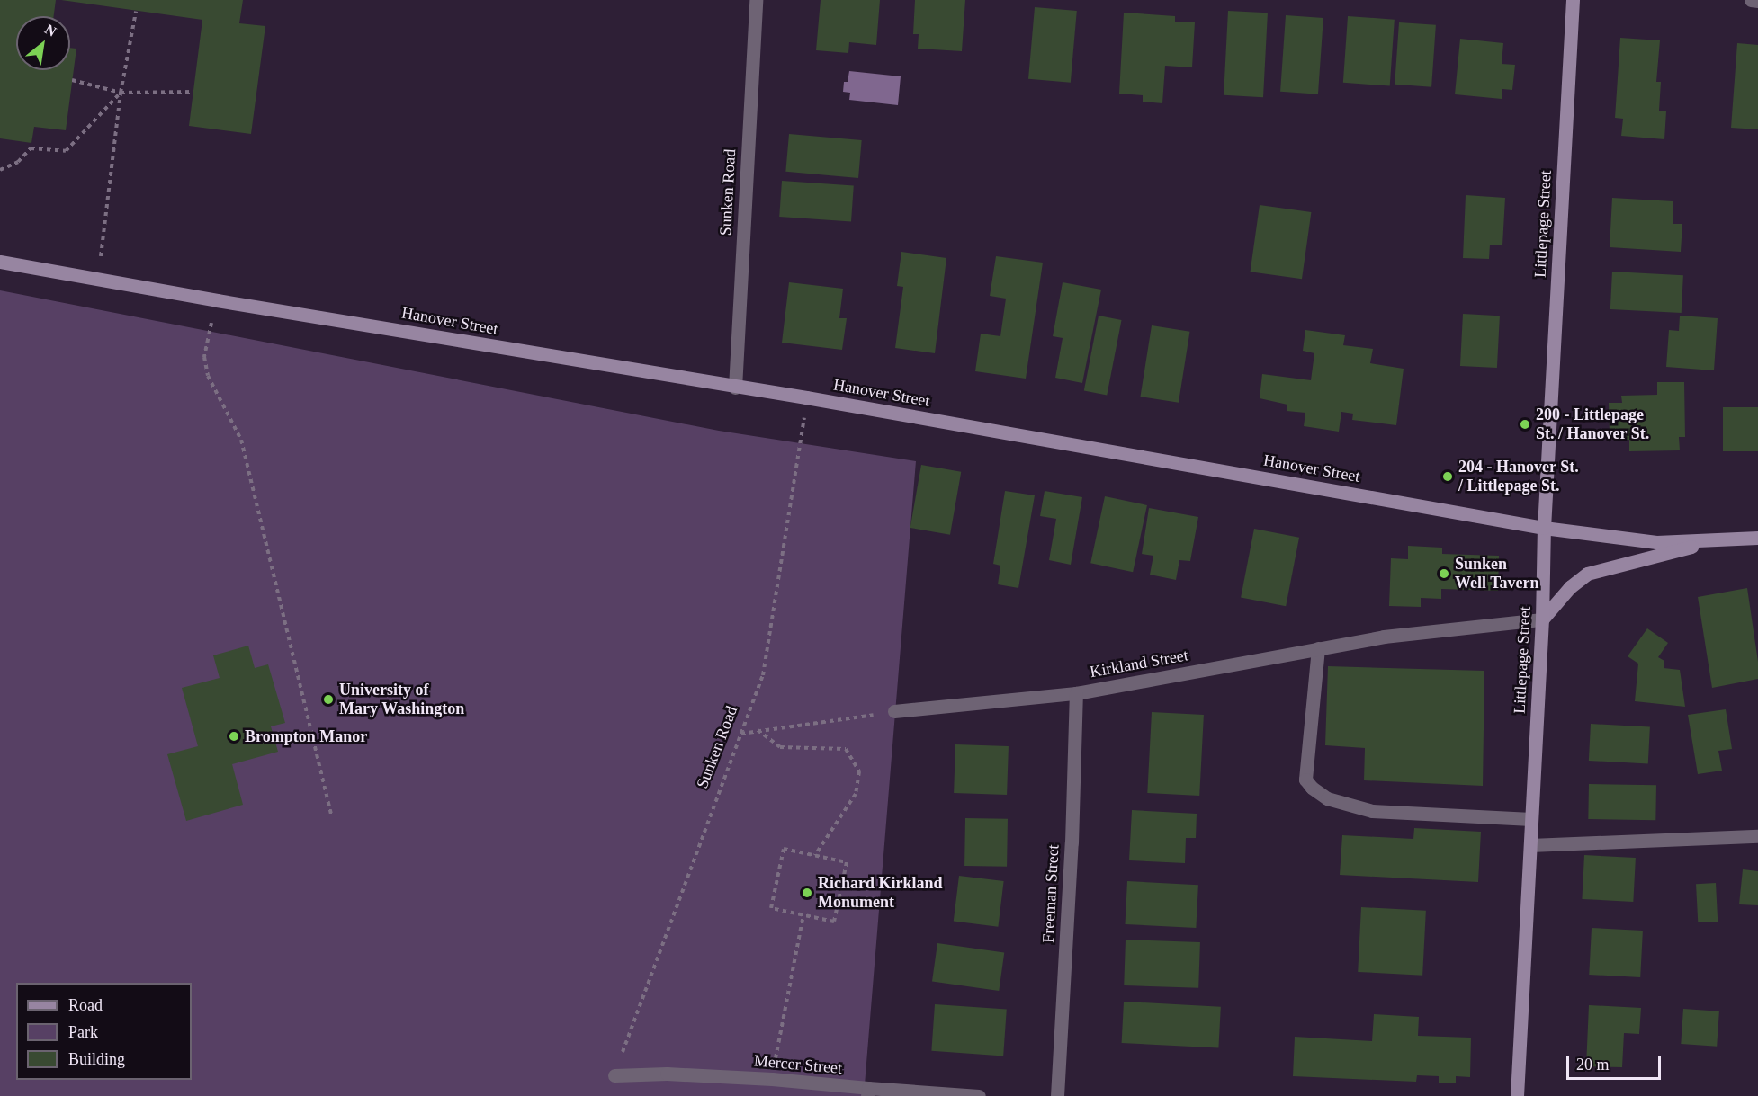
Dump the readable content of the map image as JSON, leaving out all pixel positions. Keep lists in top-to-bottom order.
{
  "streets": {
    "street": [
      "Sunken Road",
      "Littlepage Street",
      "Hanover Street",
      "Kirkland Street",
      "Freeman Street",
      "Mercer Street"
    ]
  },
  "crossings": [
    ["Sunken Road", "Hanover Street"],
    ["Sunken Road", "Mercer Street"],
    ["Littlepage Street", "Hanover Street"],
    ["Littlepage Street", "Kirkland Street"],
    ["Kirkland Street", "Freeman Street"]
  ],
  "places": [
    "200 - Littlepage St. / Hanover St.",
    "204 - Hanover St. / Littlepage St.",
    "Sunken Well Tavern",
    "University of Mary Washington",
    "Brompton Manor",
    "Richard Kirkland Monument"
  ],
  "legend": ["Road", "Park", "Building"],
  "scale_bar": "20 m",
  "north": "top right"
}
